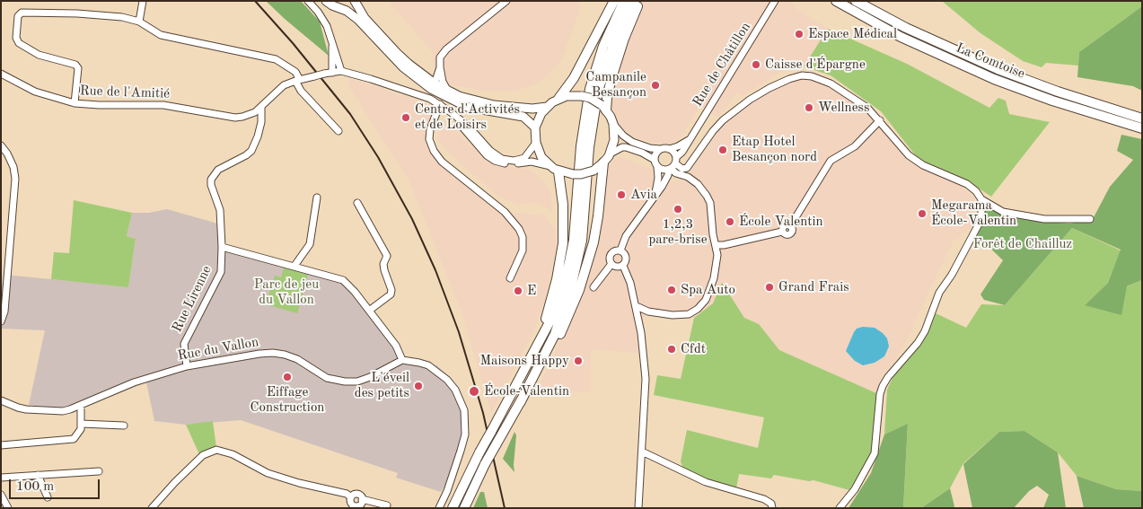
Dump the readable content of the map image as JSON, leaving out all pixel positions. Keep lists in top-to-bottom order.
{
  "streets": {
    "highway": ["La Comtoise"],
    "street": [
      "Rue de Châtillon",
      "Rue de l'Amitié",
      "Rue Lirenne",
      "Rue du Vallon"
    ]
  },
  "crossings": [
    ["Rue de l'Amitié", "Rue Lirenne"],
    ["Rue Lirenne", "Rue du Vallon"]
  ],
  "parks": ["Forêt de Chailluz", "Parc de jeu du Vallon"],
  "places": [
    "Espace Médical",
    "Caisse d'Épargne",
    "Campanile Besançon",
    "Wellness",
    "Centre d'Activités et de Loisirs",
    "Etap Hotel Besançon nord",
    "Avia",
    "1,2,3 pare-brise",
    "Megarama École-Valentin",
    "École Valentin",
    "Grand Frais",
    "Spa Auto",
    "E",
    "Cfdt",
    "Maisons Happy",
    "Eiffage Construction",
    "L'éveil des petits",
    "École-Valentin"
  ],
  "scale_bar": "100 m"
}
